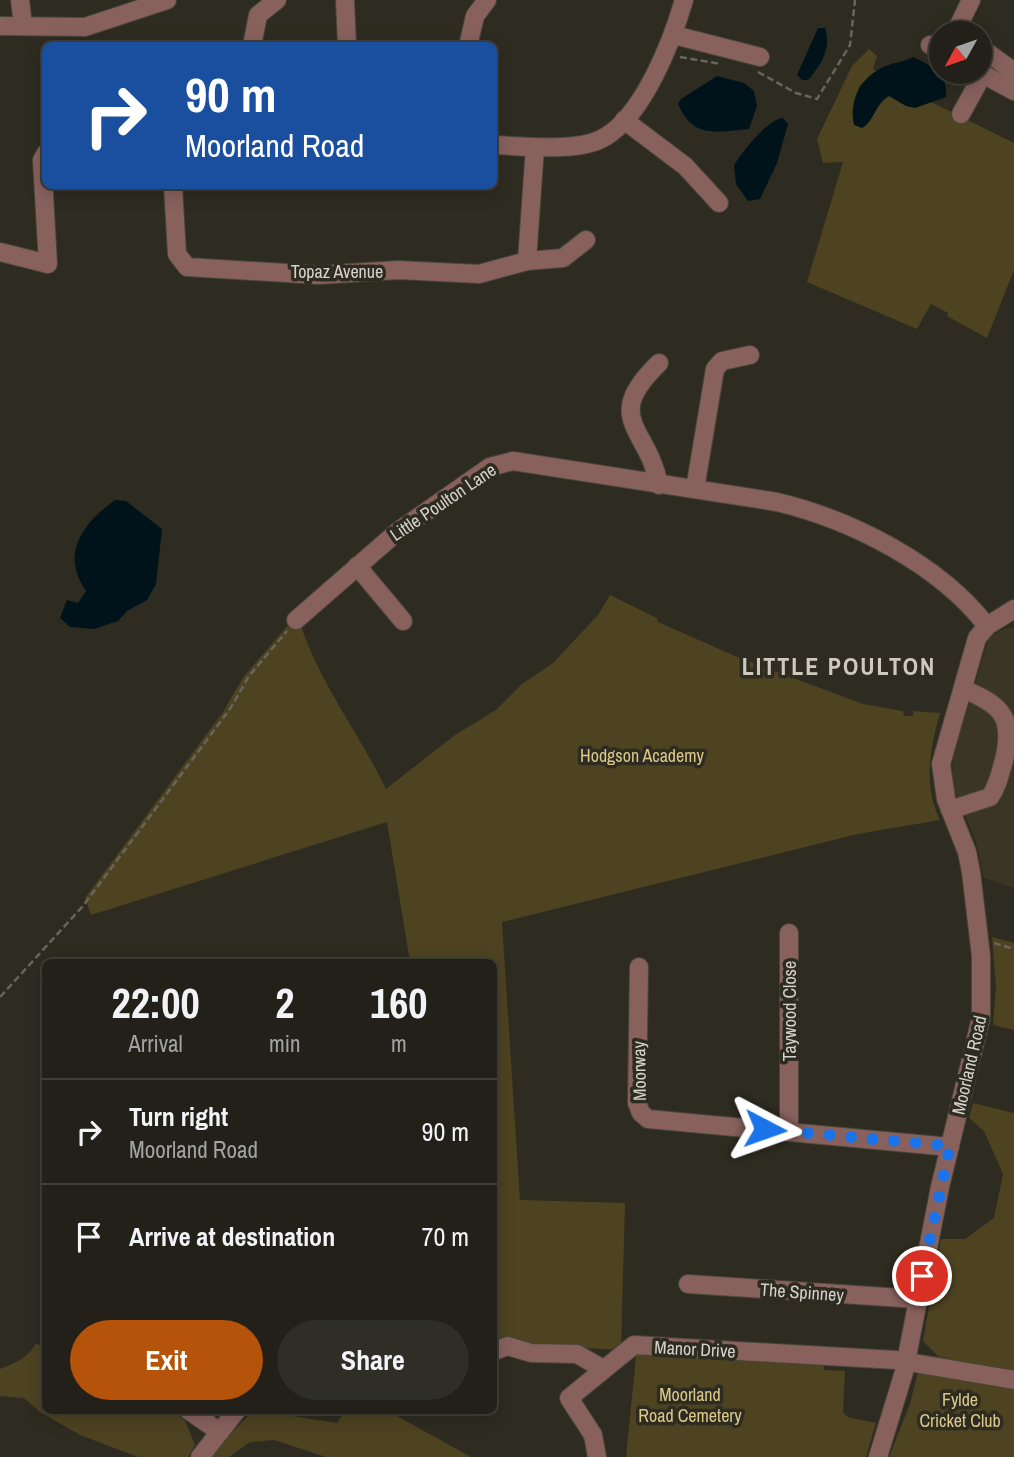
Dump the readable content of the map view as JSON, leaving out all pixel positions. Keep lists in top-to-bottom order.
{
  "streets": {
    "street": [
      "Topaz Avenue",
      "Little Poulton Lane",
      "Taywood Close",
      "Moorland Road",
      "Moorway",
      "The Spinney",
      "Manor Drive"
    ]
  },
  "crossings": [
    ["Little Poulton Lane", "Moorland Road"],
    ["Taywood Close", "Moorway"],
    ["Moorland Road", "Moorway"],
    ["Moorland Road", "The Spinney"],
    ["Moorland Road", "Manor Drive"]
  ],
  "districts": ["LITTLE POULTON"],
  "parks": ["Hodgson Academy", "Moorland Road Cemetery", "Fylde Cricket Club"],
  "north": "bottom left",
  "page": {
    "turn": ["90 m", "Moorland Road"],
    "eta": [
      "22:00",
      "Arrival",
      "2",
      "min",
      "160",
      "m"
    ],
    "list": [
      {
        "name": "Turn right",
        "note": "Moorland Road",
        "value": "90 m"
      },
      {
        "name": "Arrive at destination",
        "value": "70 m"
      }
    ],
    "buttons": ["Exit", "Share"]
  }
}
